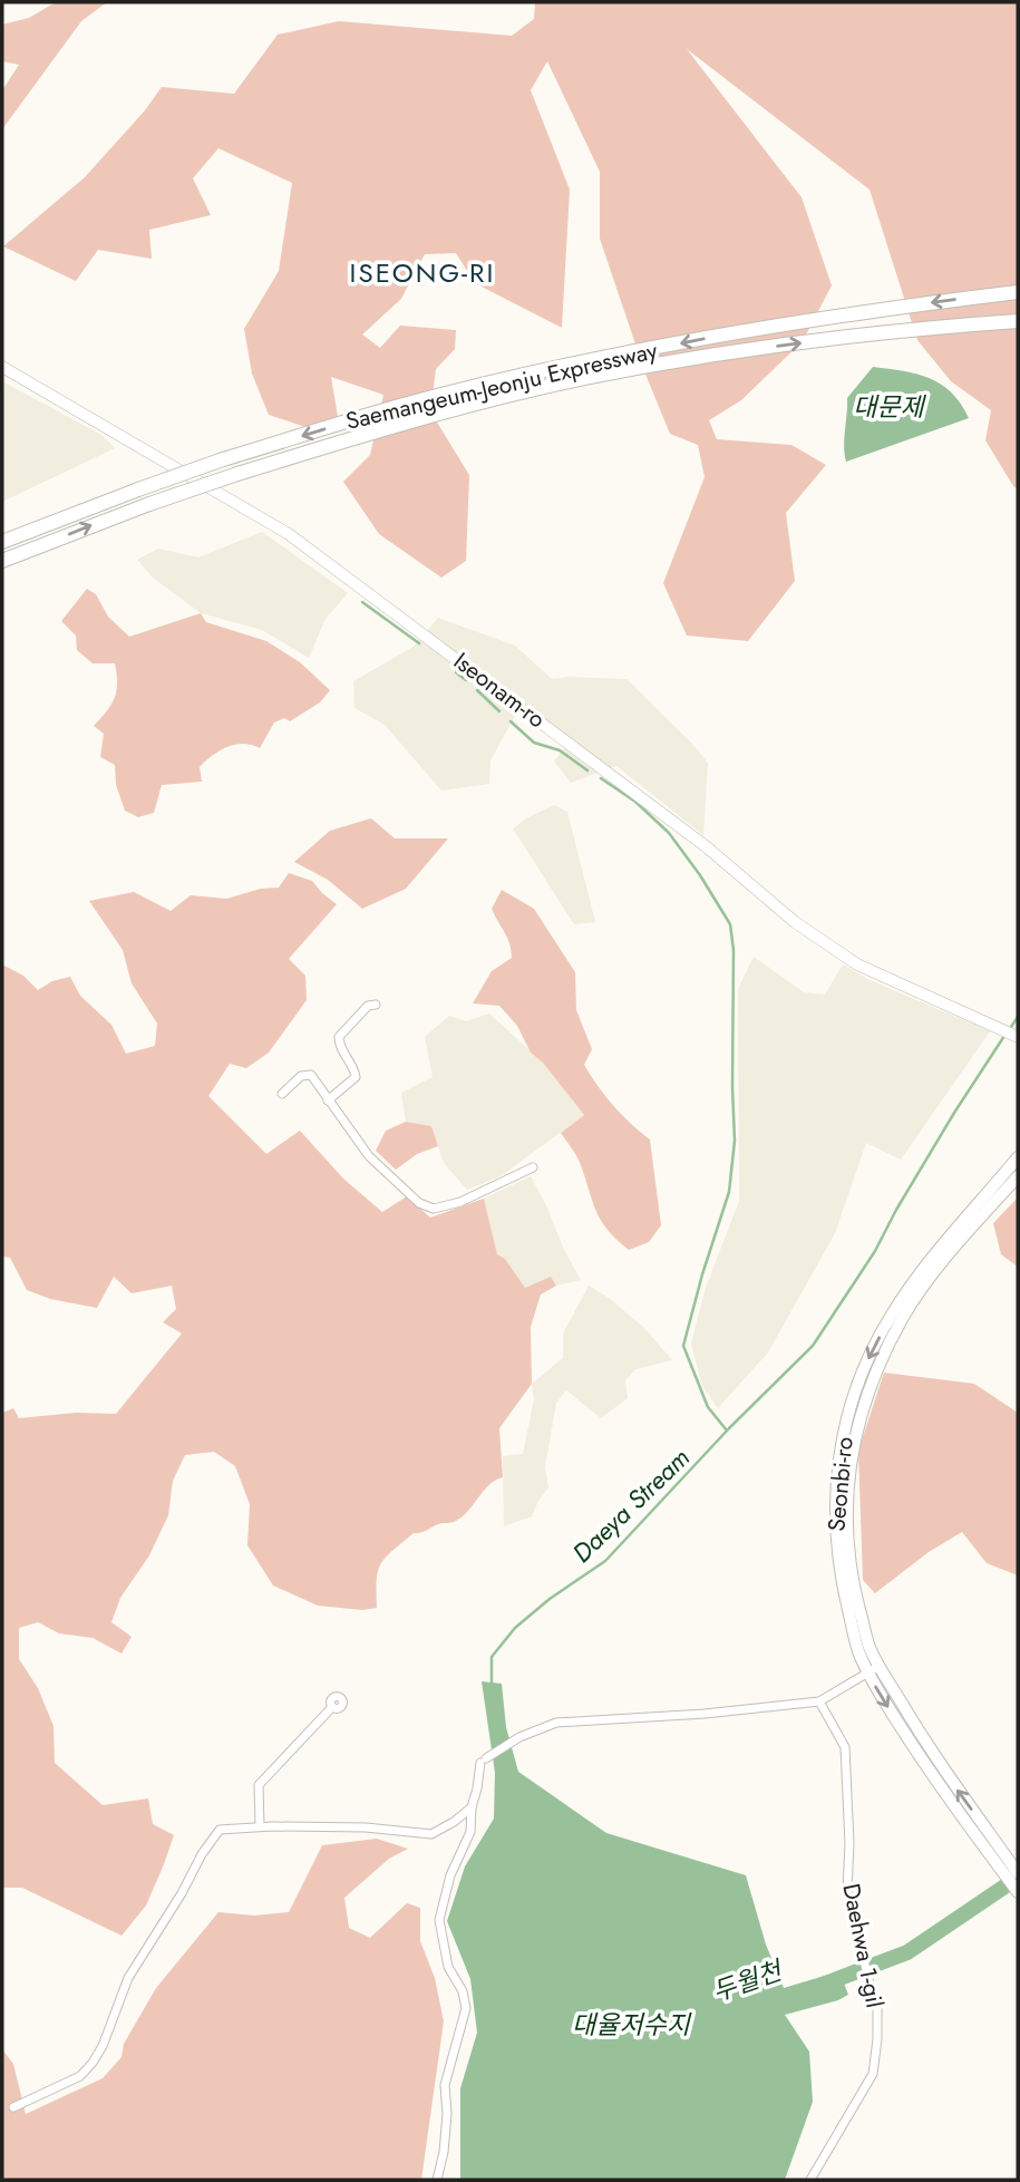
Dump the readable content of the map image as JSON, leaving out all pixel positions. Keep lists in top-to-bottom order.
{
  "streets": {
    "highway": ["Saemangeum-Jeonju Expressway"],
    "main road": ["Iseonam-ro", "Seonbi-ro"],
    "street": ["Daehwa 1-gil"]
  },
  "districts": ["ISEONG-RI"],
  "water": [
    "대문제",
    "Daeya Stream",
    "두월천",
    "대율저수지"
  ]
}
